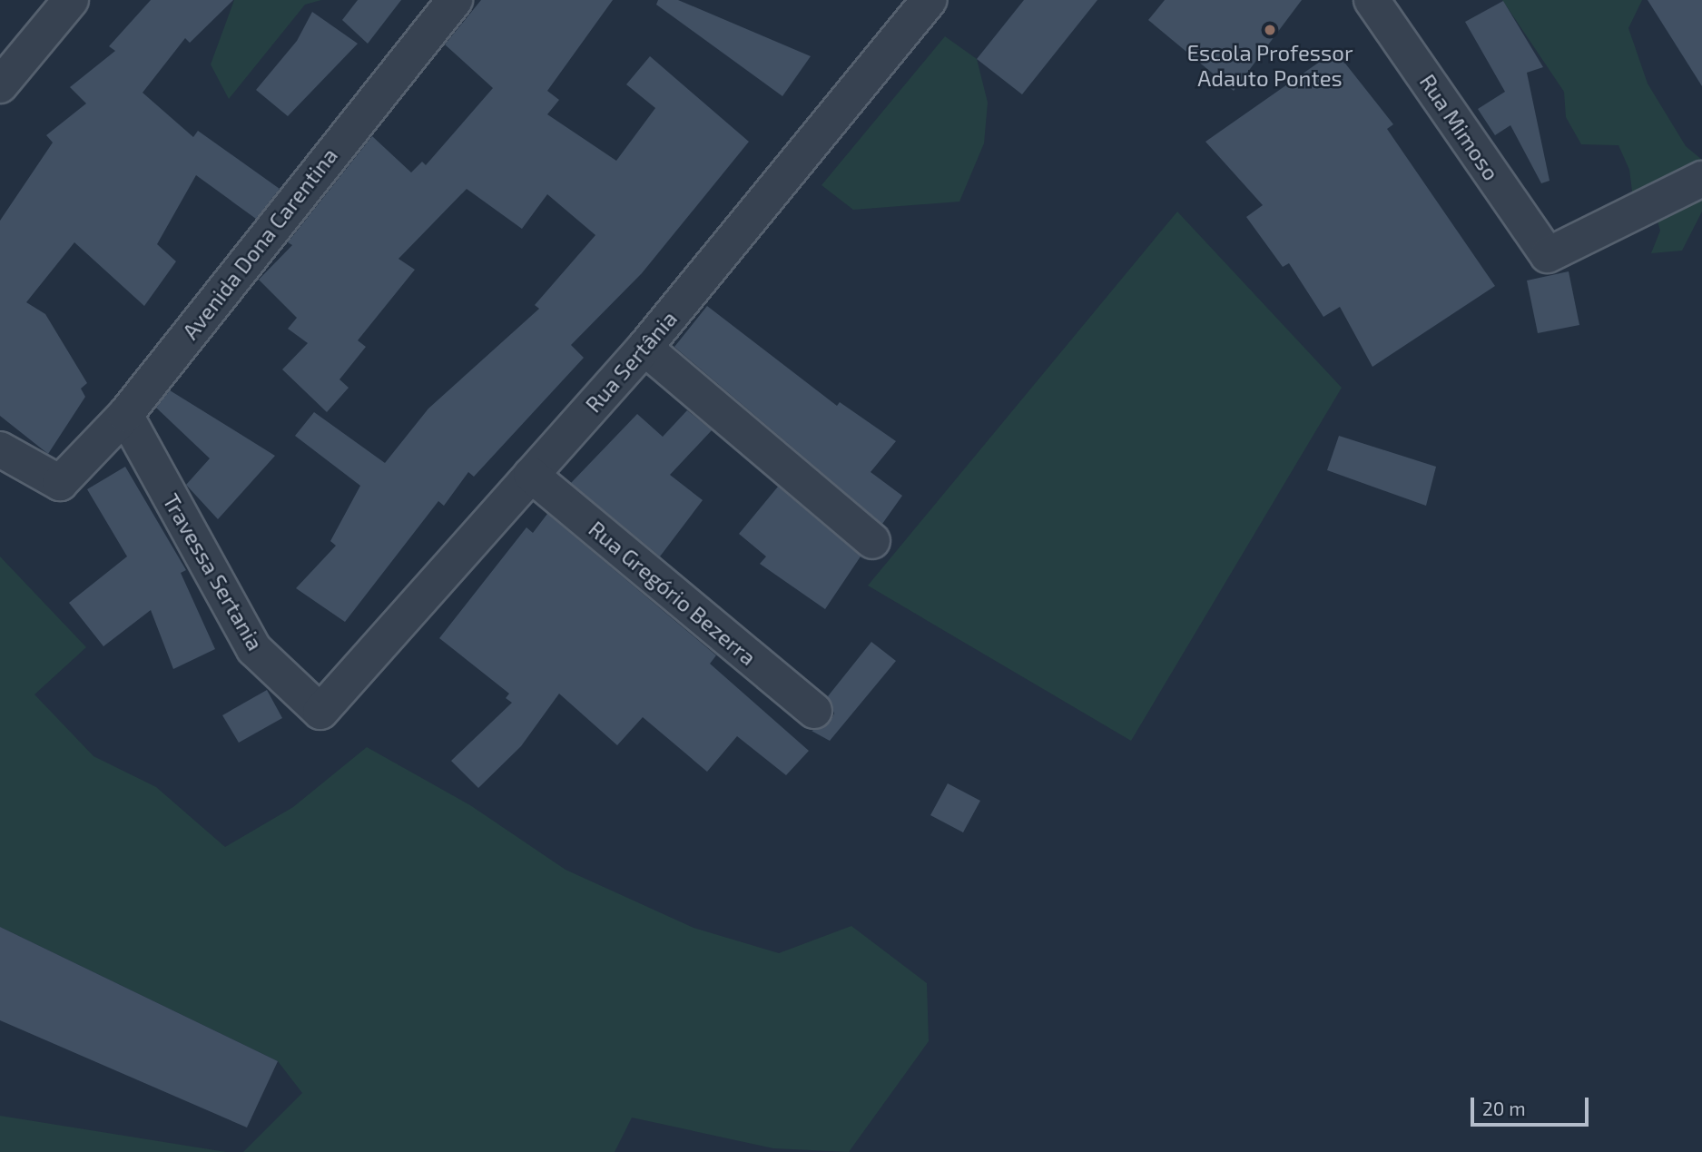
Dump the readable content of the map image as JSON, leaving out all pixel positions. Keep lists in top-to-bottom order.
{
  "streets": {
    "street": [
      "Rua Mimoso",
      "Avenida Dona Carentina",
      "Rua Sertânia",
      "Travessa Sertania",
      "Rua Gregório Bezerra"
    ]
  },
  "crossings": [
    ["Avenida Dona Carentina", "Travessa Sertania"],
    ["Rua Sertânia", "Travessa Sertania"],
    ["Rua Sertânia", "Rua Gregório Bezerra"]
  ],
  "places": ["Escola Professor Adauto Pontes"],
  "scale_bar": "20 m"
}
